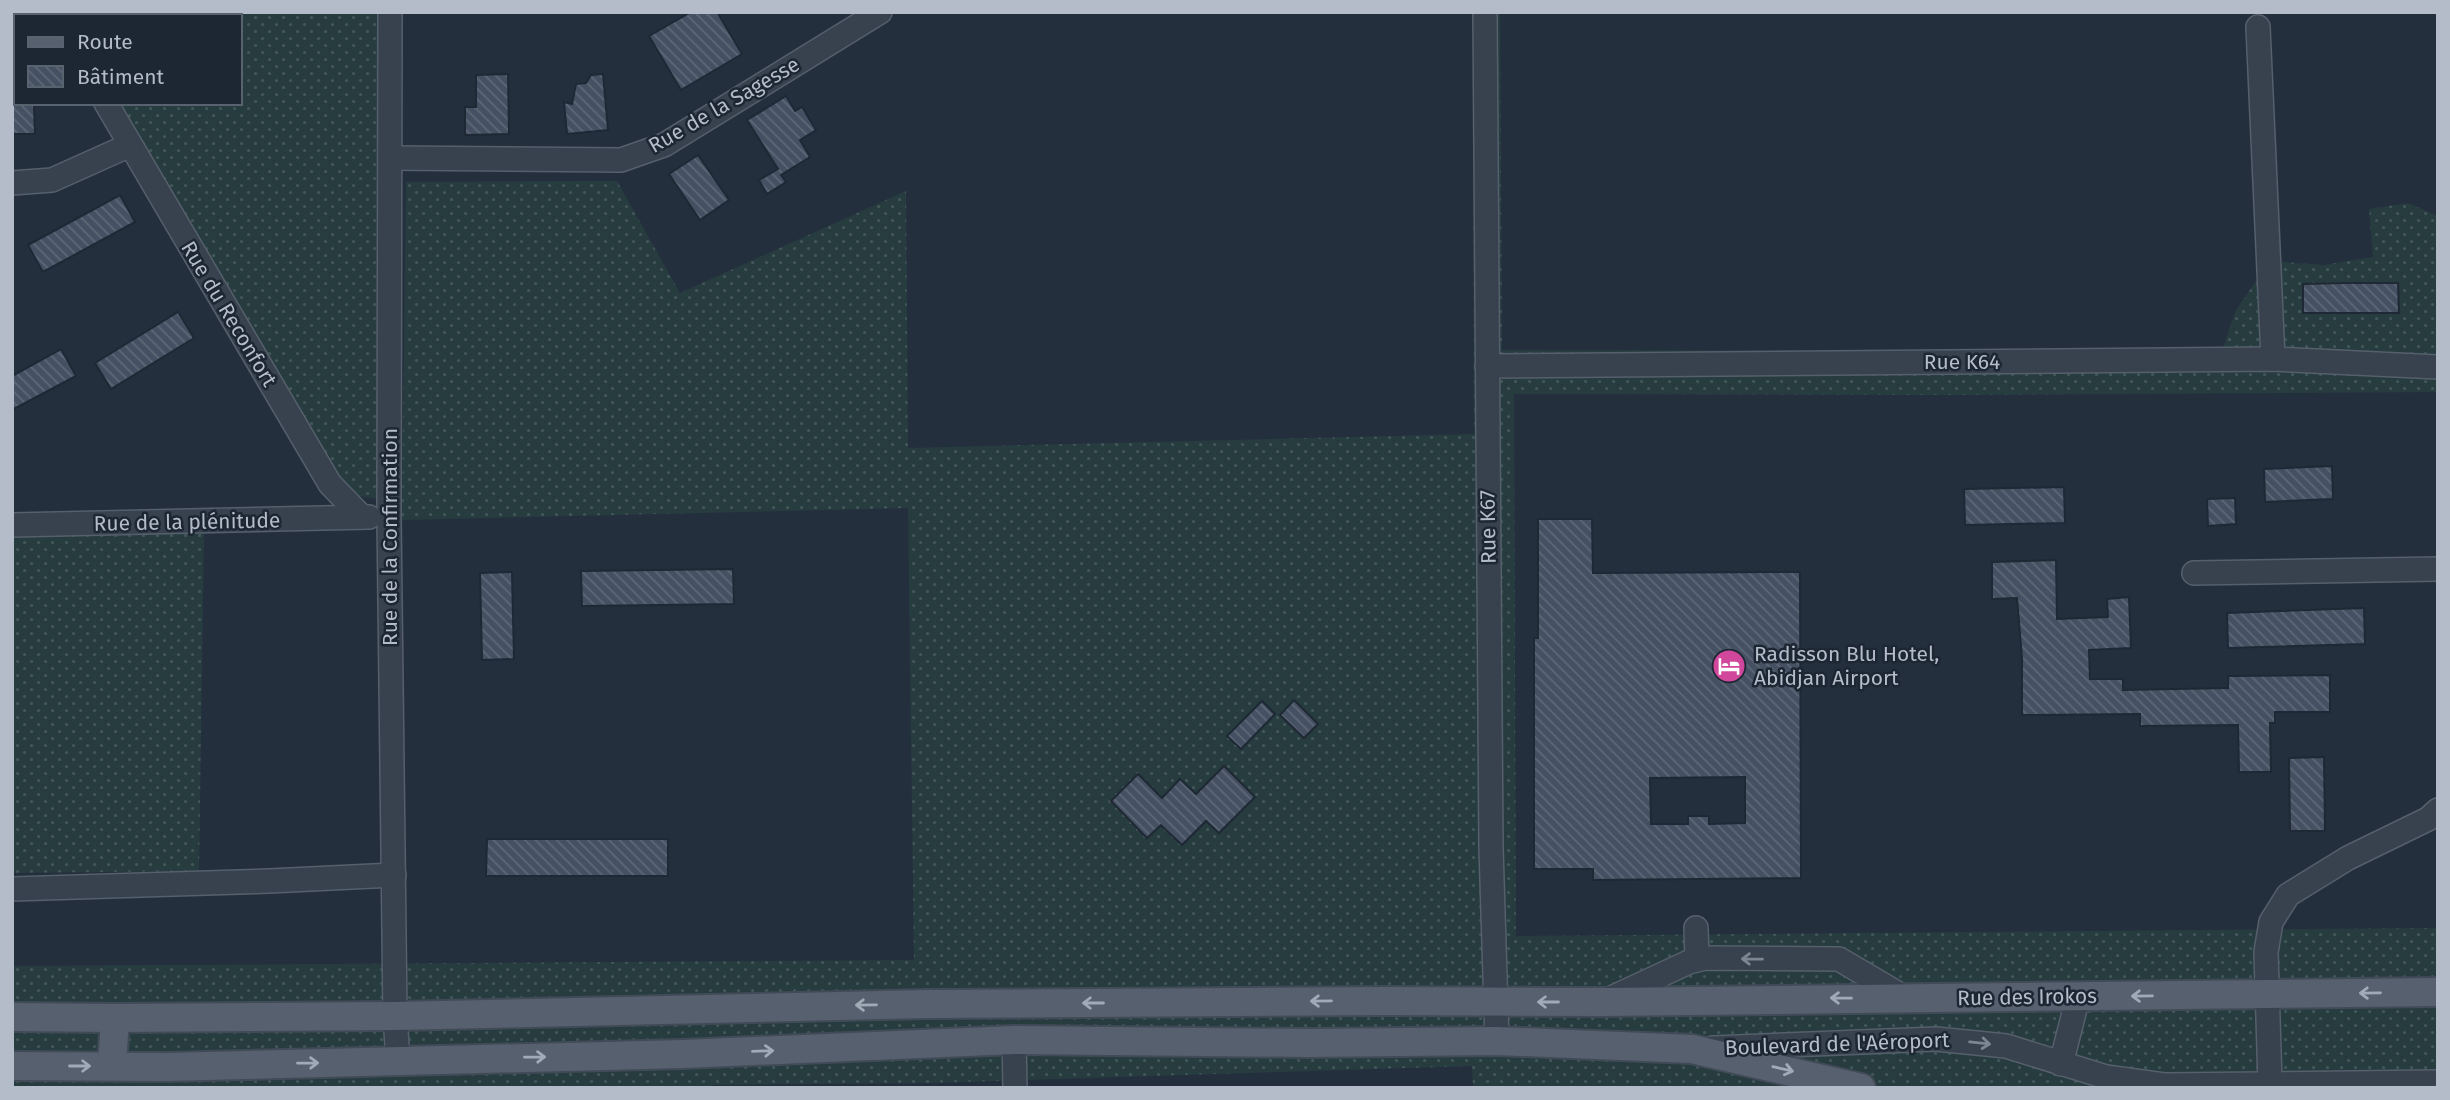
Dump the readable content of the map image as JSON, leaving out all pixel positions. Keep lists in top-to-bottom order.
{
  "streets": {
    "main road": ["Rue des Irokos"],
    "street": [
      "Rue de la Sagesse",
      "Rue du Reconfort",
      "Rue K64",
      "Rue de la plénitude",
      "Rue K67",
      "Rue de la Confirmation",
      "Boulevard de l'Aéroport"
    ]
  },
  "crossings": [
    ["Rue de la Sagesse", "Rue de la Confirmation"],
    ["Rue du Reconfort", "Rue de la plénitude"],
    ["Rue K64", "Rue K67"],
    ["Rue de la plénitude", "Rue de la Confirmation"],
    ["Rue K67", "Rue des Irokos"],
    ["Rue de la Confirmation", "Rue des Irokos"]
  ],
  "places": {
    "hotel": ["Radisson Blu Hotel, Abidjan Airport"]
  },
  "legend": ["Route", "Bâtiment"]
}
